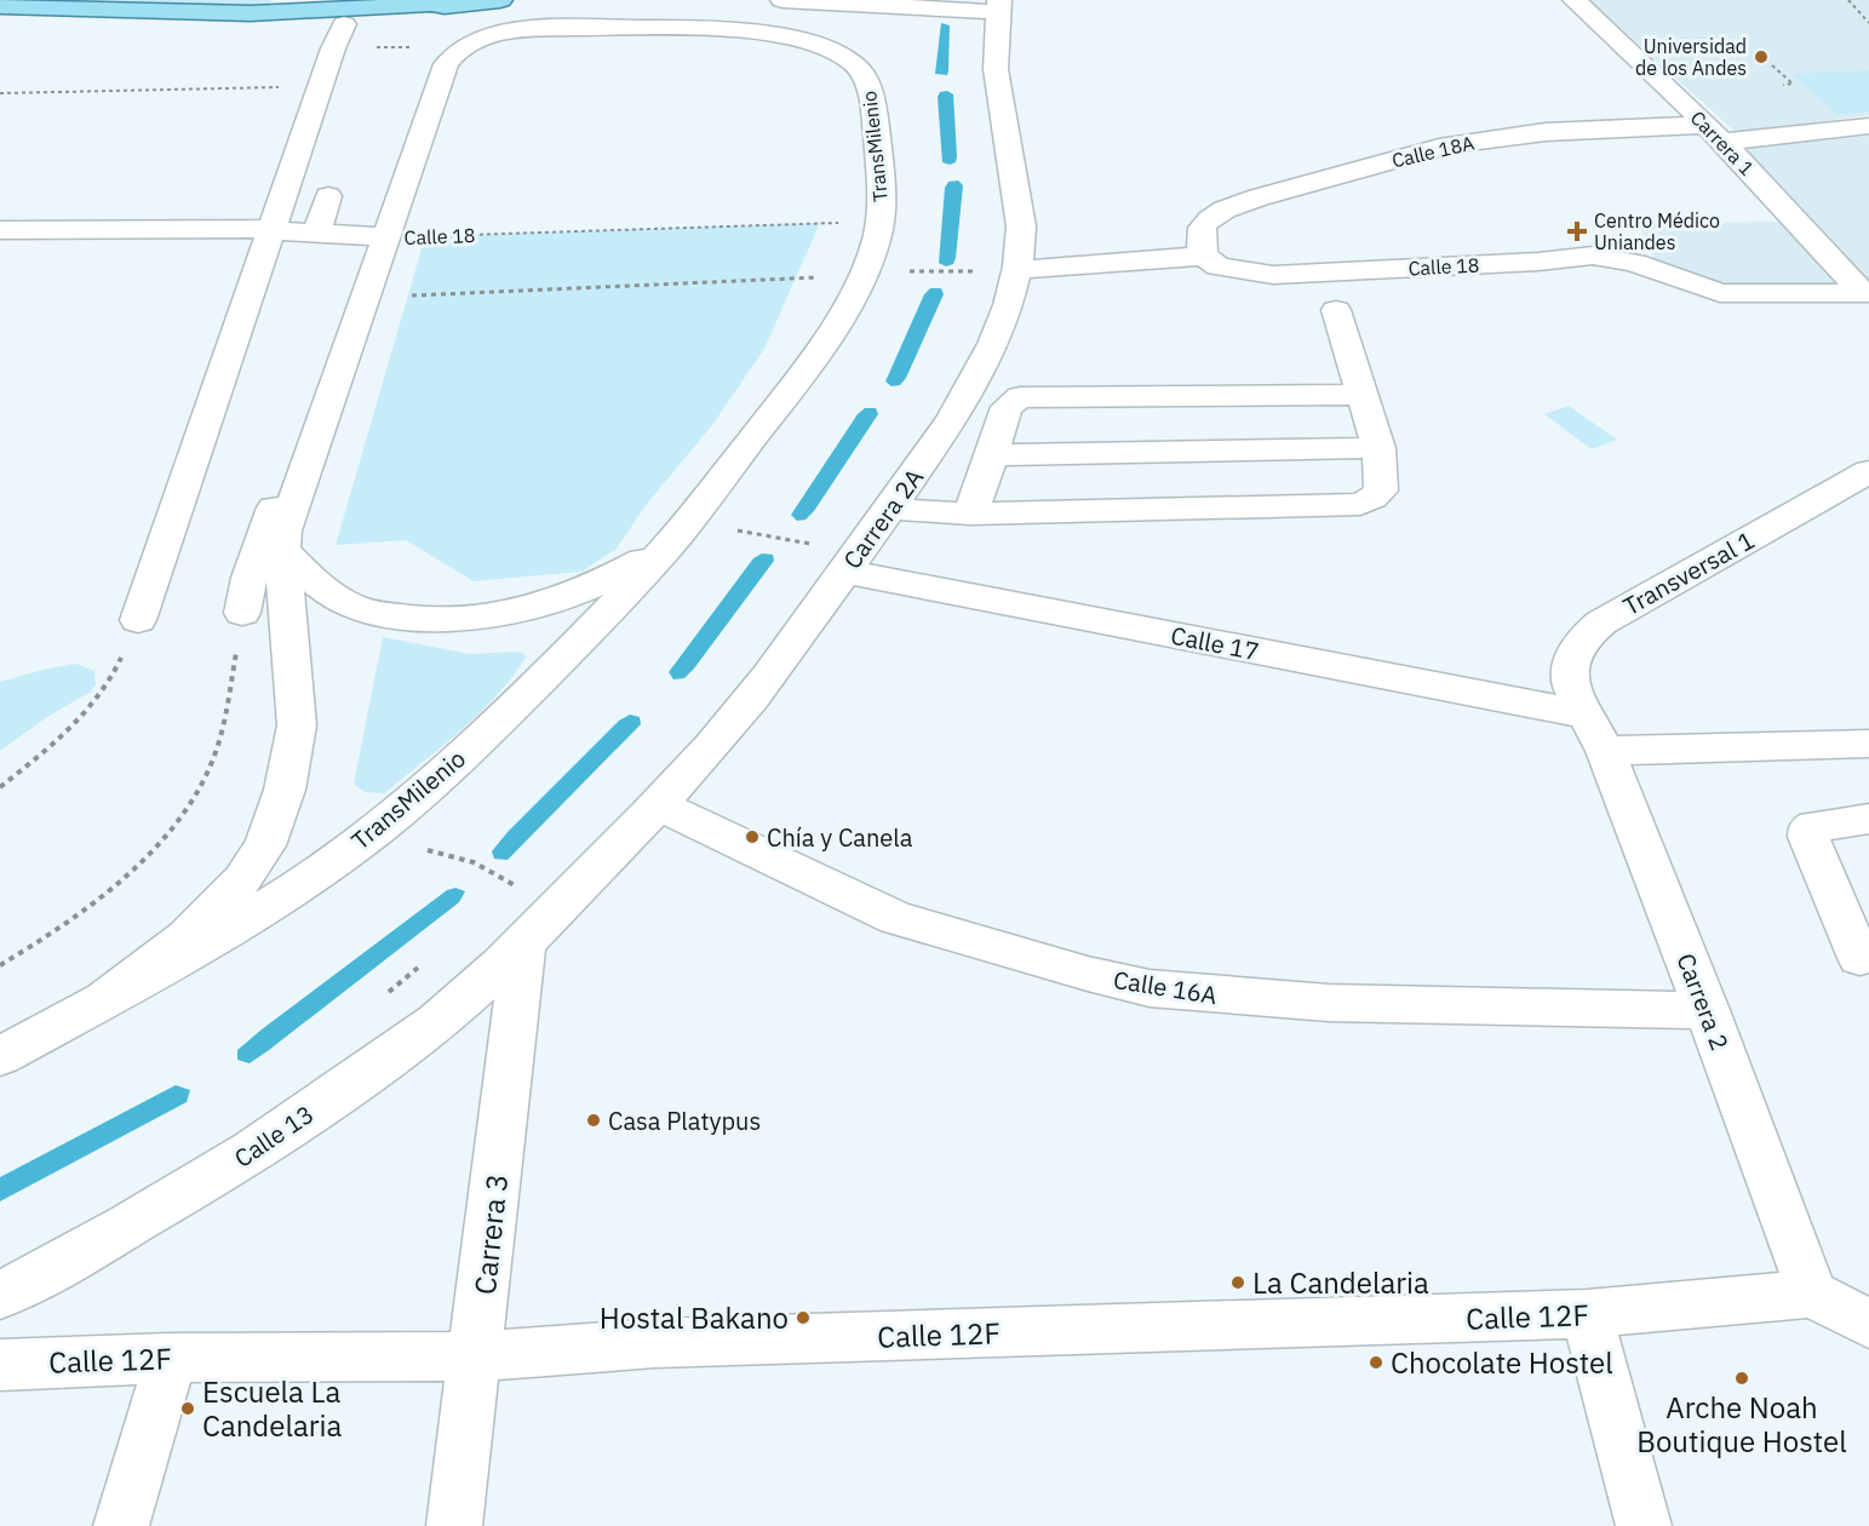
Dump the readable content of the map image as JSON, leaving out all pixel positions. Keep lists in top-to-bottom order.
{
  "streets": {
    "street": [
      "Carrera 1",
      "TransMilenio",
      "Calle 18A",
      "Calle 18",
      "Carrera 2A",
      "Transversal 1",
      "Calle 17",
      "Calle 16A",
      "Carrera 2",
      "Calle 13",
      "Carrera 3",
      "Calle 12F"
    ]
  },
  "crossings": [
    ["Carrera 1", "Calle 18A"],
    ["Carrera 1", "Calle 18"],
    ["TransMilenio", "Calle 18"],
    ["Calle 18A", "Calle 18"],
    ["Calle 18", "Carrera 2A"],
    ["Carrera 2A", "Calle 17"],
    ["Carrera 2A", "Calle 16A"],
    ["Carrera 2A", "Calle 13"],
    ["Carrera 2A", "Carrera 3"],
    ["Transversal 1", "Calle 17"],
    ["Transversal 1", "Carrera 2"],
    ["Calle 17", "Carrera 2"],
    ["Calle 16A", "Carrera 2"],
    ["Carrera 2", "Calle 12F"],
    ["Calle 13", "Carrera 3"],
    ["Carrera 3", "Calle 12F"]
  ],
  "places": {
    "other": [
      "Universidad de los Andes",
      "Chía y Canela",
      "Casa Platypus",
      "La Candelaria",
      "Hostal Bakano",
      "Chocolate Hostel",
      "Arche Noah Boutique Hostel",
      "Escuela La Candelaria"
    ],
    "health": ["Centro Médico Uniandes"]
  }
}
